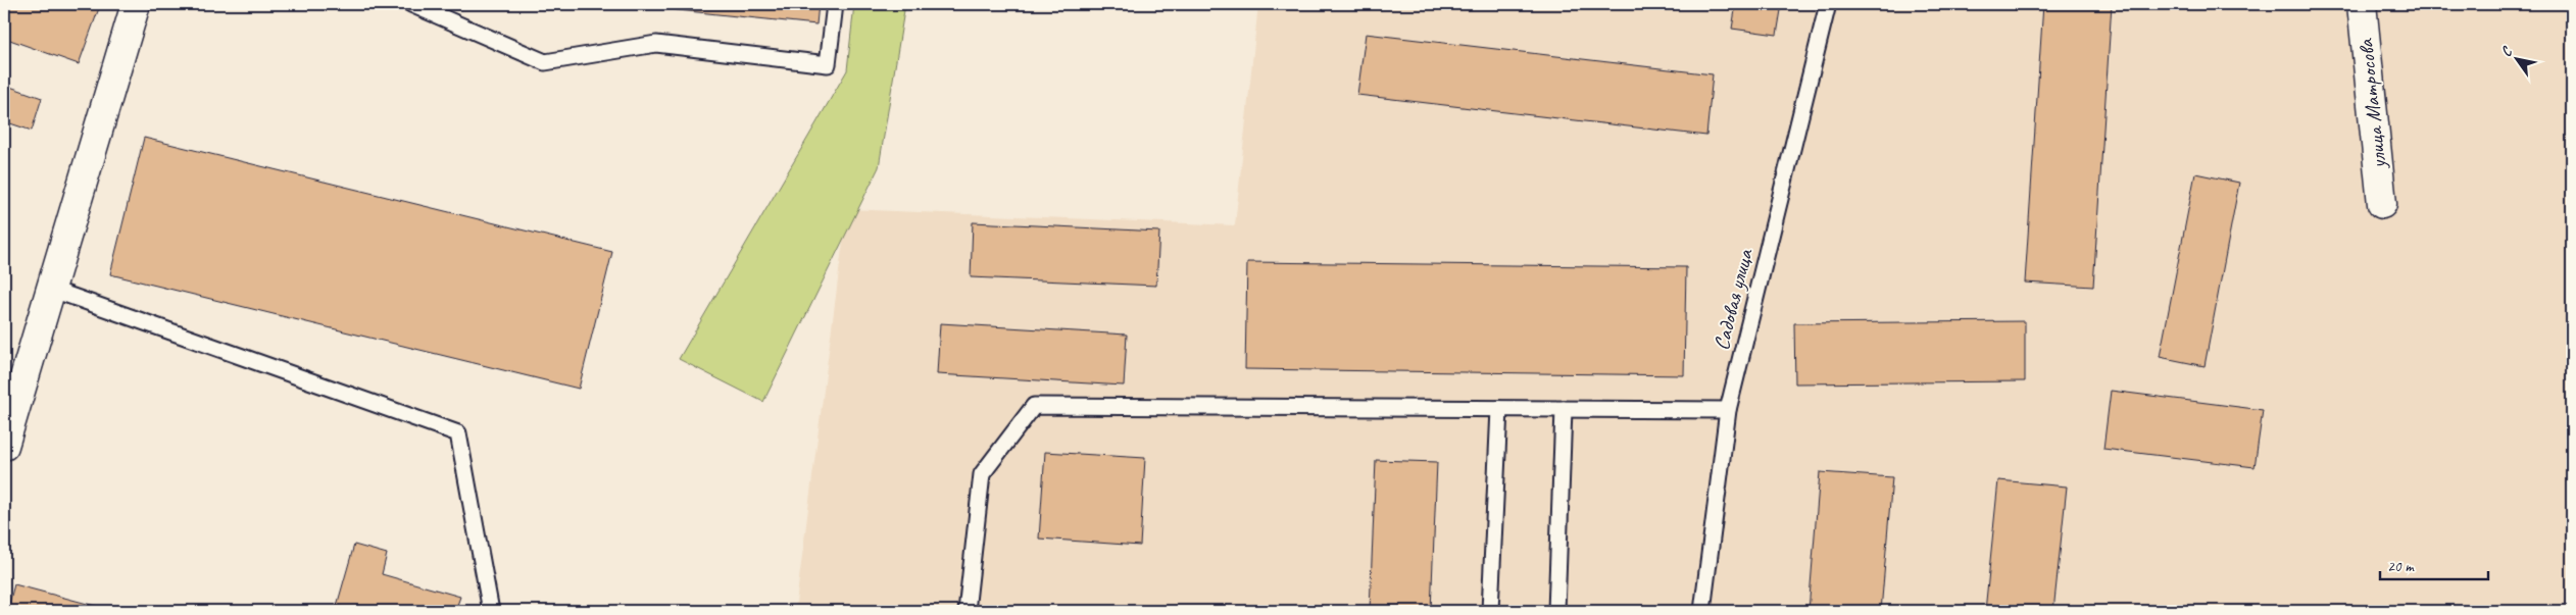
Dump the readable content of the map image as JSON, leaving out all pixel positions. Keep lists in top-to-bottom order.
{
  "streets": {
    "street": ["улица Матросова"],
    "lane": ["Садовая улица"]
  },
  "scale_bar": "20 m",
  "north": "top left"
}
